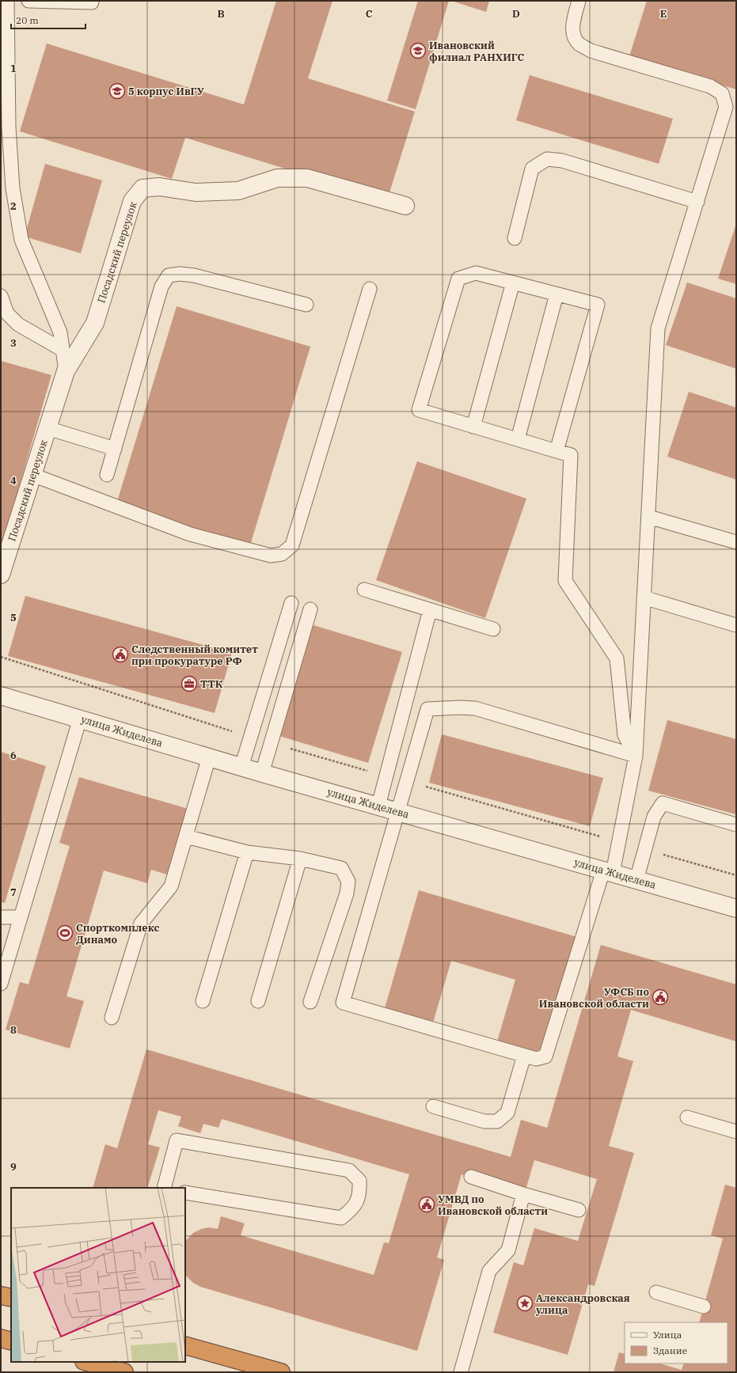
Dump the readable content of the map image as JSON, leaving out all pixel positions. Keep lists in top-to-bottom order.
{
  "streets": {
    "street": ["Посадский переулок", "улица Жиделева"]
  },
  "places": {
    "school or university": ["Ивановский филиал РАНХИГС", "5 корпус ИвГУ"],
    "public building": ["Следственный комитет при прокуратуре РФ", "УФСБ по Ивановской области", "УМВД по Ивановской области"],
    "office": ["ТТК"],
    "sports": ["Спорткомплекс Динамо"],
    "place": ["Александровская улица"]
  },
  "legend": ["Улица", "Здание"],
  "scale_bar": "20 m",
  "grid": {
    "columns": [
      "B",
      "C",
      "D",
      "E"
    ],
    "rows": [
      "1",
      "2",
      "3",
      "4",
      "5",
      "6",
      "7",
      "8",
      "9"
    ]
  }
}
